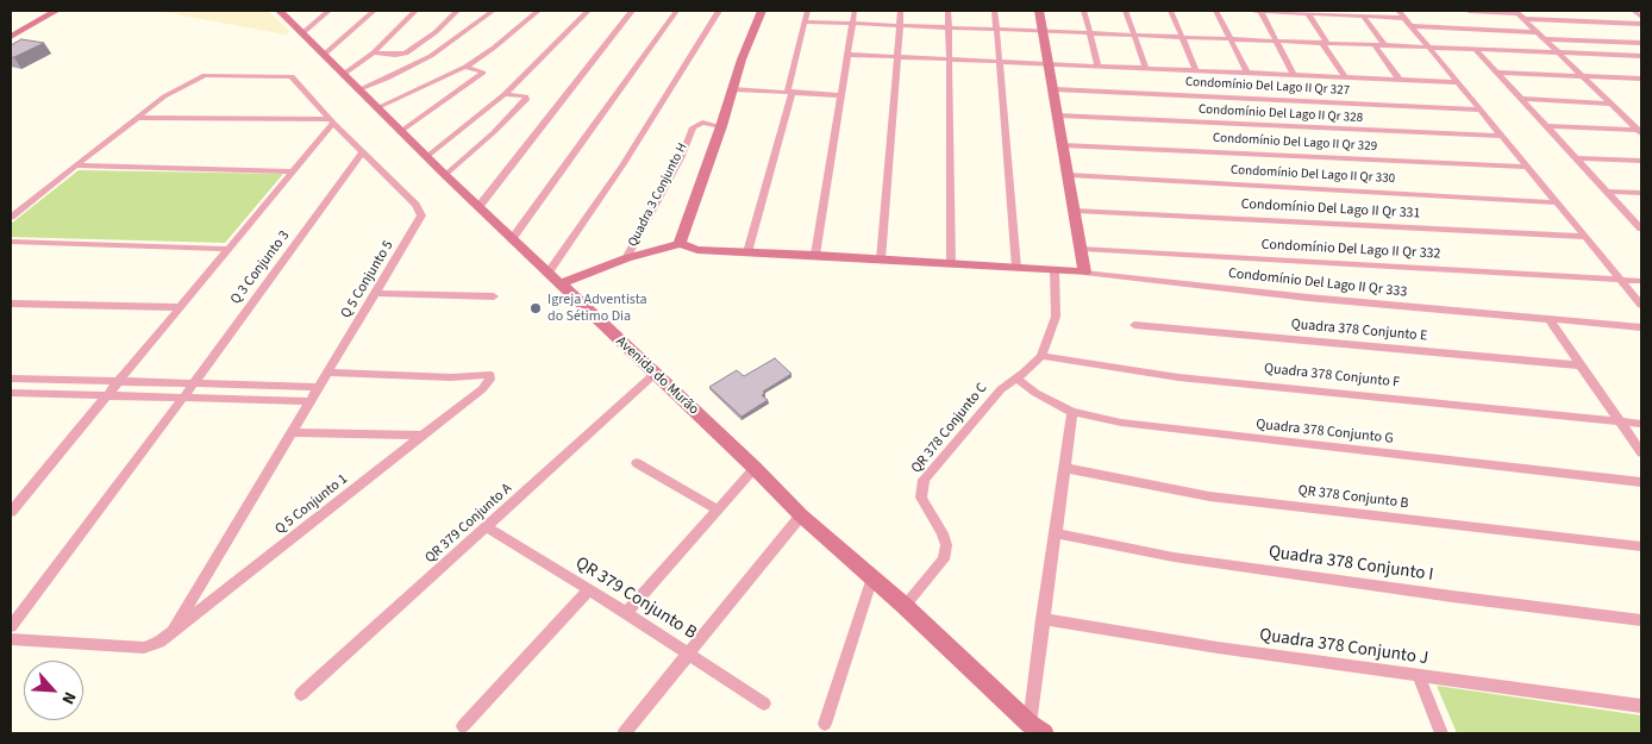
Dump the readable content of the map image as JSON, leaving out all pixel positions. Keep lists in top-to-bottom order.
{
  "streets": {
    "street": [
      "Condomínio Del Lago II Qr 327",
      "Condomínio Del Lago II Qr 328",
      "Condomínio Del Lago II Qr 329",
      "Condomínio Del Lago II Qr 330",
      "Quadra 3 Conjunto H",
      "Condomínio Del Lago II Qr 331",
      "Condomínio Del Lago II Qr 332",
      "Q 3 Conjunto 3",
      "Q 5 Conjunto 5",
      "Condomínio Del Lago II Qr 333",
      "Quadra 378 Conjunto E",
      "Avenida do Murão",
      "Quadra 378 Conjunto F",
      "QR 378 Conjunto C",
      "Quadra 378 Conjunto G",
      "QR 378 Conjunto B",
      "Q 5 Conjunto 1",
      "QR 379 Conjunto A",
      "Quadra 378 Conjunto I",
      "QR 379 Conjunto B",
      "Quadra 378 Conjunto J"
    ]
  },
  "crossings": [
    ["Quadra 3 Conjunto H", "Avenida do Murão"],
    ["Q 3 Conjunto 3", "Q 5 Conjunto 5"],
    ["Q 5 Conjunto 5", "Q 5 Conjunto 1"],
    ["Avenida do Murão", "QR 378 Conjunto C"],
    ["Avenida do Murão", "QR 379 Conjunto A"],
    ["Quadra 378 Conjunto F", "QR 378 Conjunto C"],
    ["QR 378 Conjunto C", "Quadra 378 Conjunto G"],
    ["QR 379 Conjunto A", "QR 379 Conjunto B"]
  ],
  "places": ["Igreja Adventista do Sétimo Dia"],
  "north": "bottom right"
}
